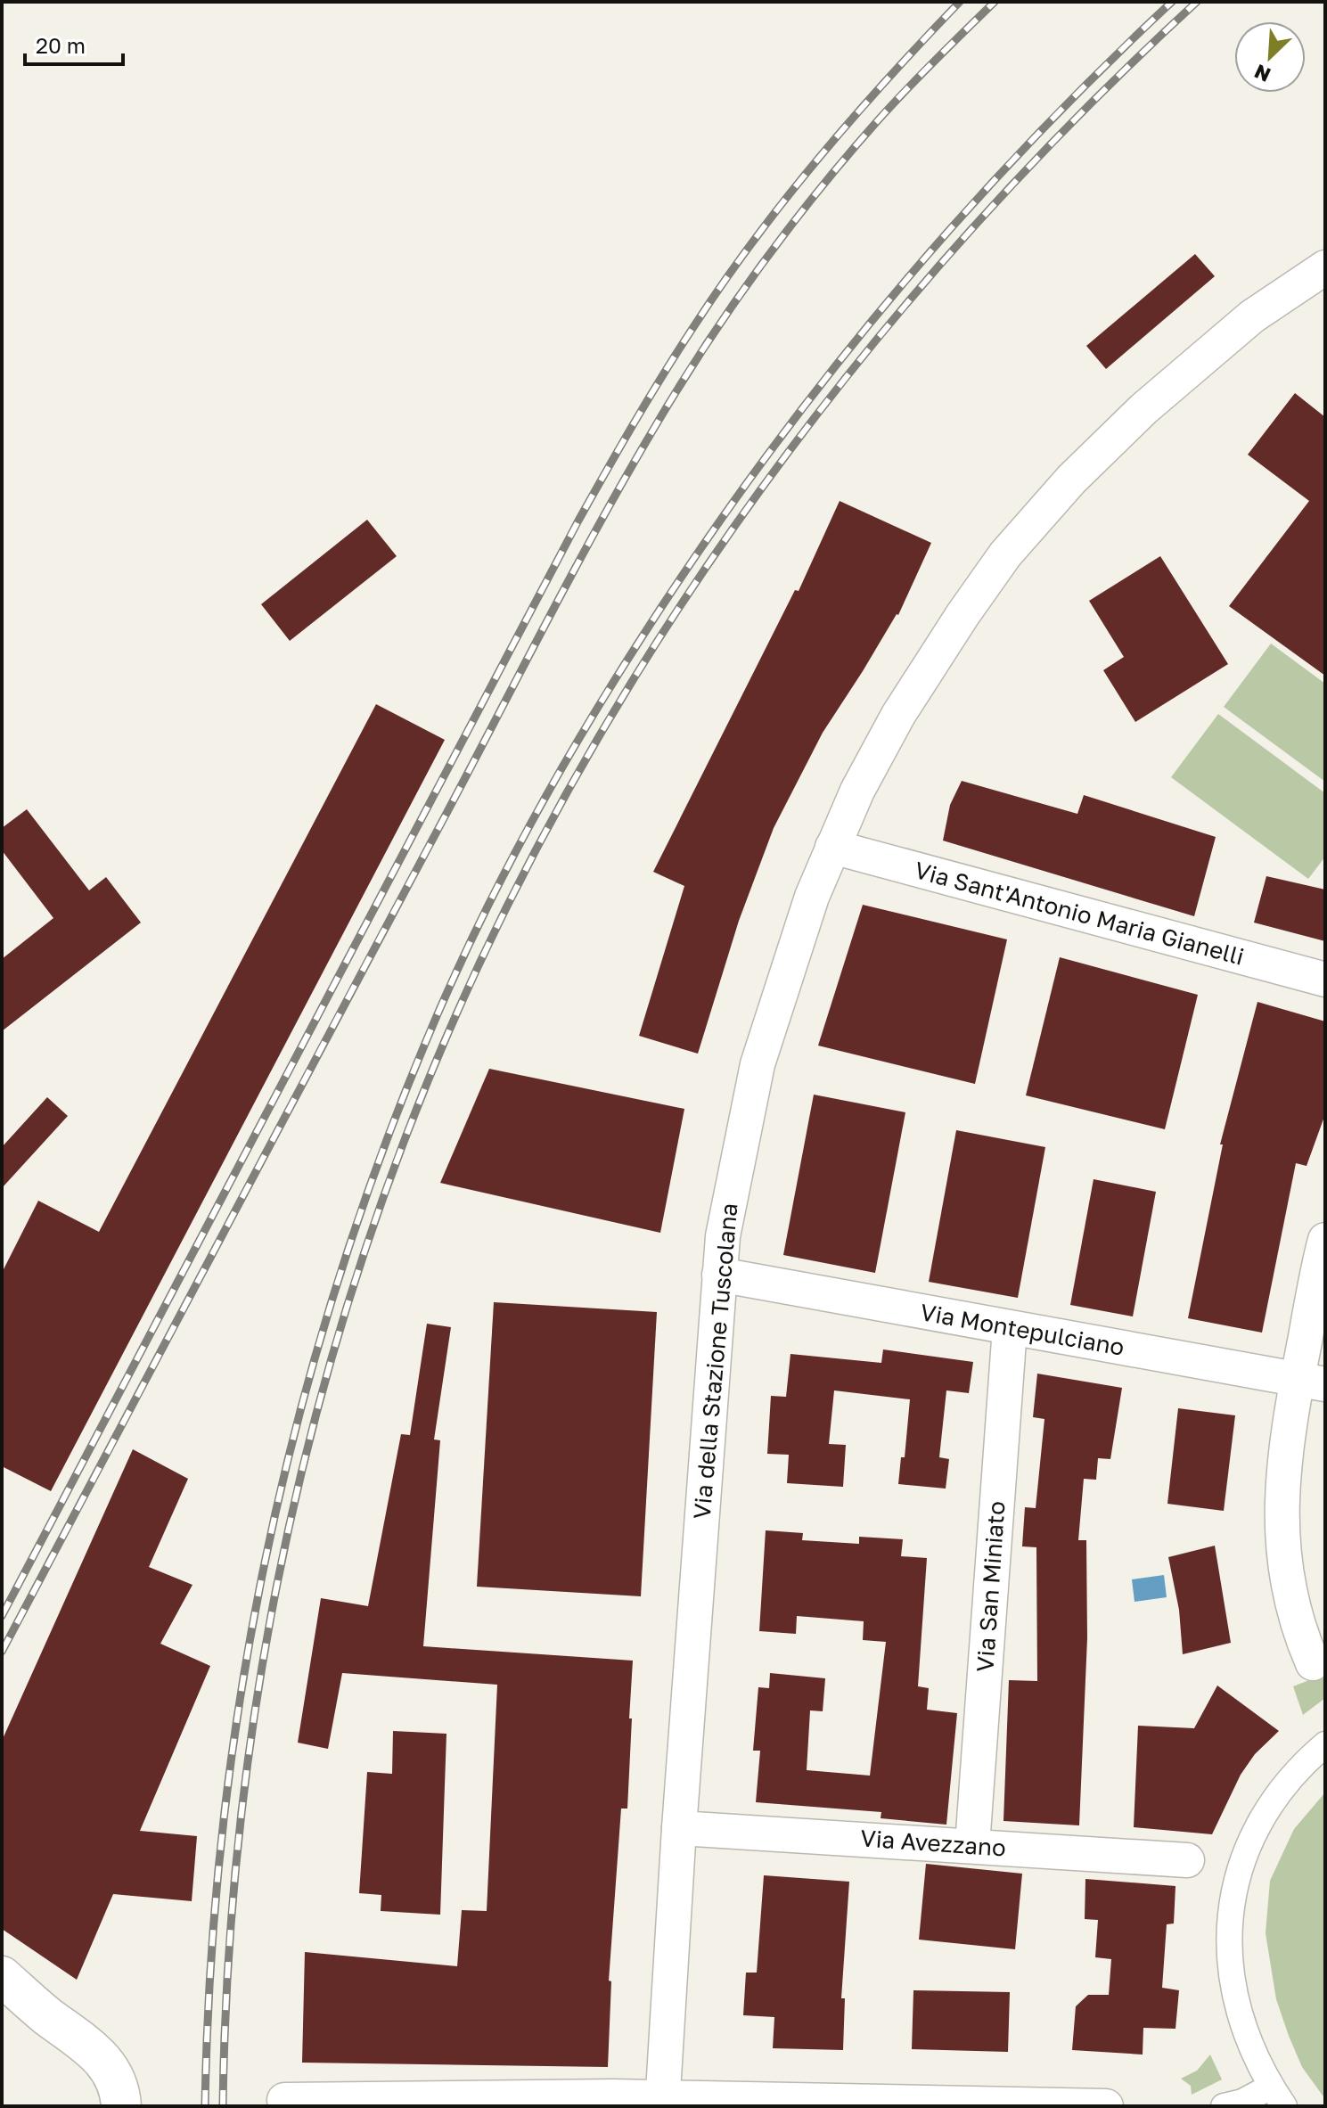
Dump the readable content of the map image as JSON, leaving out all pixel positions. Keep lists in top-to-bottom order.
{
  "streets": {
    "street": [
      "Via Sant'Antonio Maria Gianelli",
      "Via Montepulciano",
      "Via della Stazione Tuscolana",
      "Via San Miniato",
      "Via Avezzano"
    ]
  },
  "crossings": [
    ["Via Sant'Antonio Maria Gianelli", "Via della Stazione Tuscolana"],
    ["Via Montepulciano", "Via della Stazione Tuscolana"],
    ["Via Montepulciano", "Via San Miniato"],
    ["Via della Stazione Tuscolana", "Via Avezzano"],
    ["Via San Miniato", "Via Avezzano"]
  ],
  "scale_bar": "20 m",
  "north": "bottom left"
}
